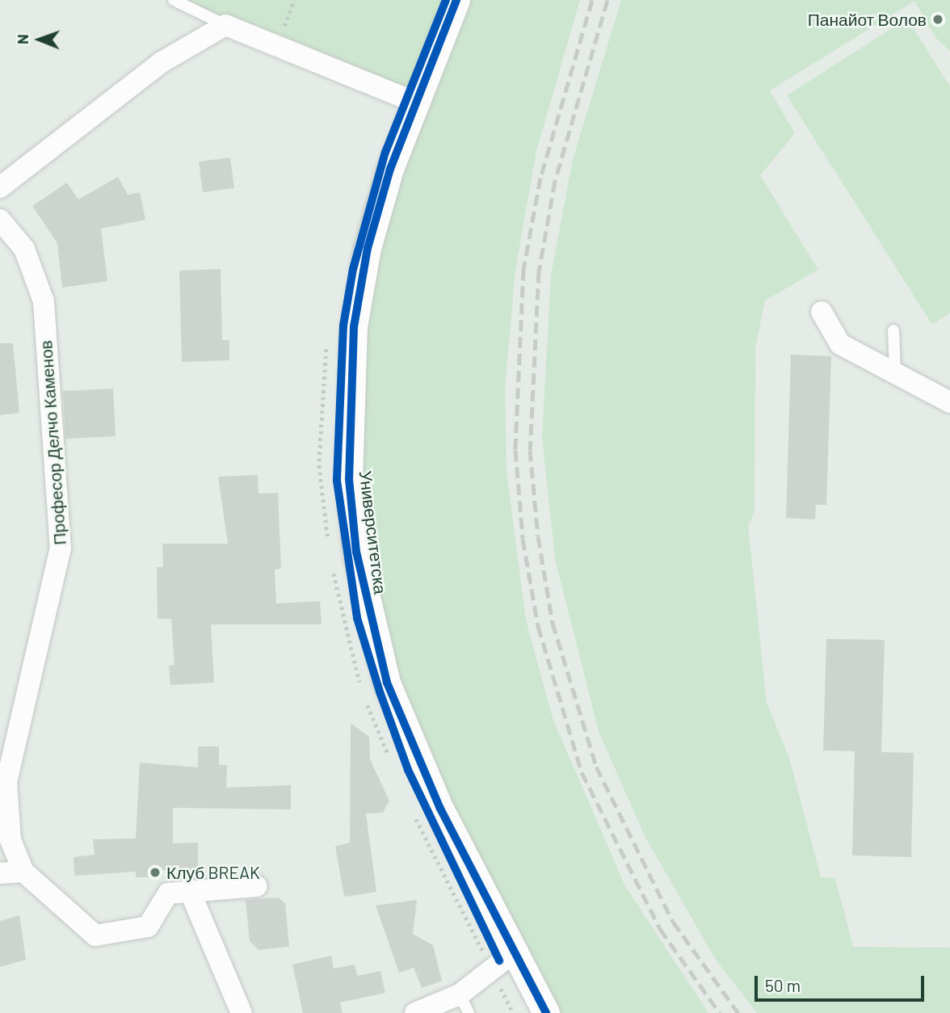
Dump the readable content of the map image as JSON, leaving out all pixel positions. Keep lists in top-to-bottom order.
{
  "streets": {
    "street": ["Професор Делчо Каменов", "Университетска"]
  },
  "places": ["Панайот Волов", "Клуб BREAK"],
  "scale_bar": "50 m",
  "north": "left"
}
